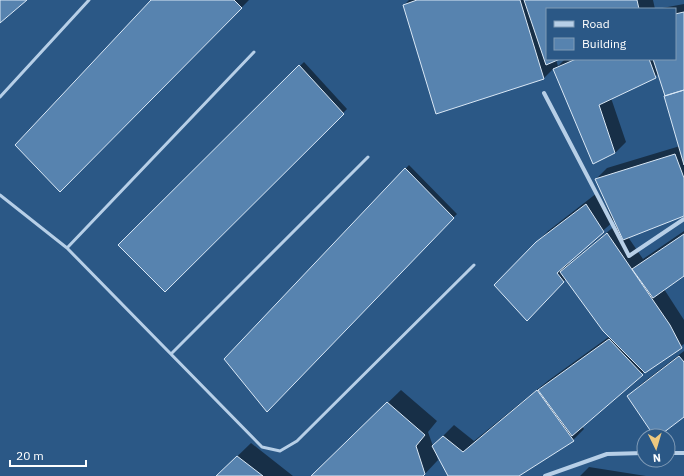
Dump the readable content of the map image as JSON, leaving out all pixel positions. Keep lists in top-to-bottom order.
{
  "legend": ["Road", "Building"],
  "scale_bar": "20 m",
  "north": "bottom"
}
